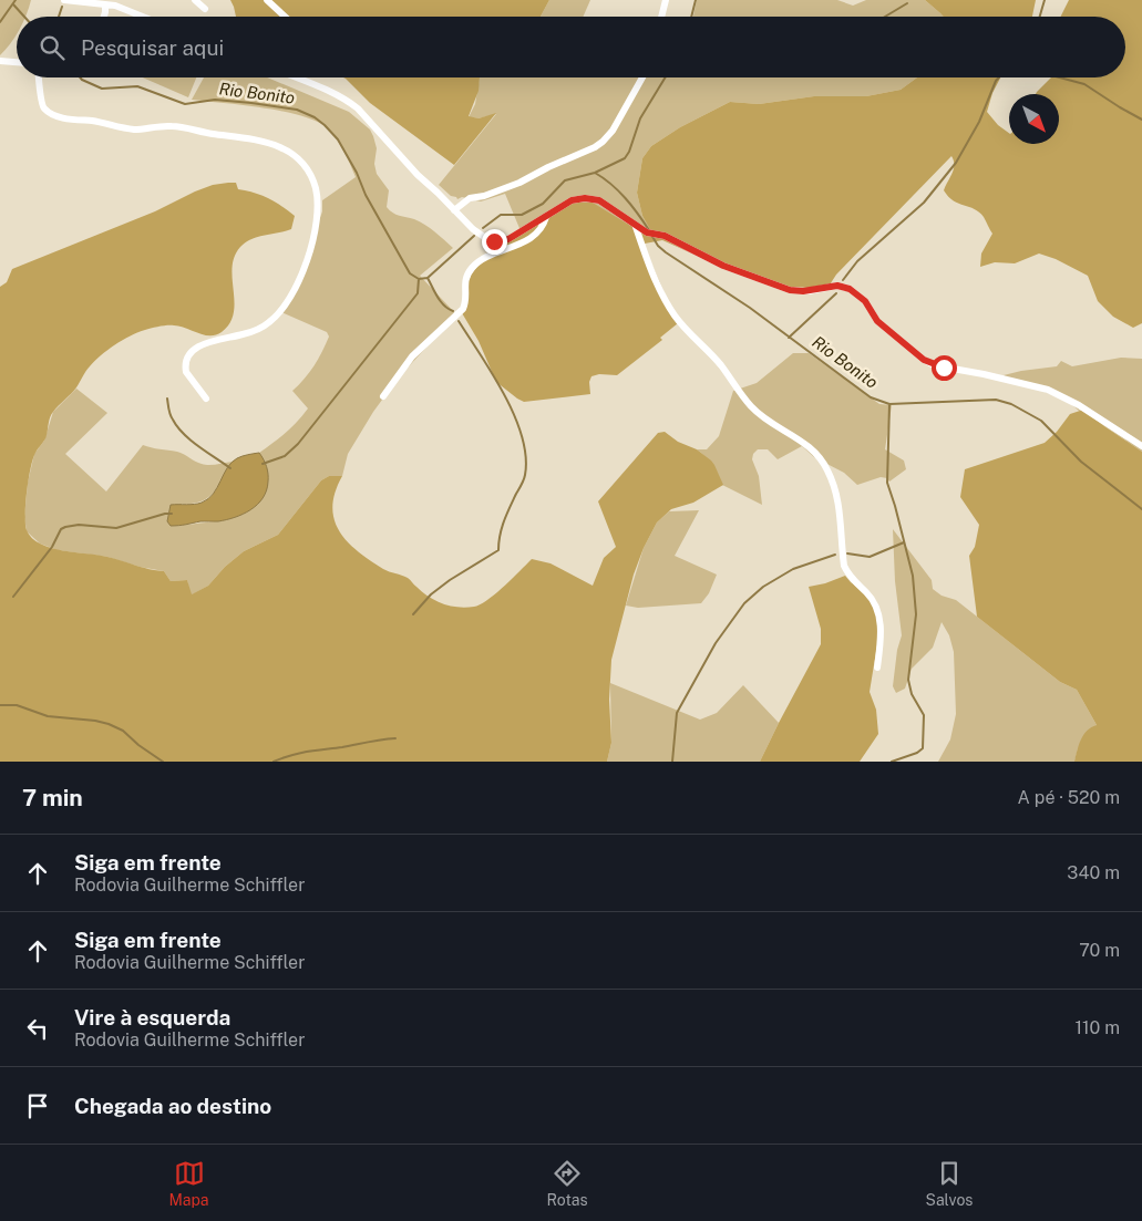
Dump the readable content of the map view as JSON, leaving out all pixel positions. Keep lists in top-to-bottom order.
{
  "water": ["Rio Bonito"],
  "north": "bottom right",
  "page": {
    "search": "Pesquisar aqui",
    "heading": ["7 min", "A pé · 520 m"],
    "list": [
      ["Siga em frente", "Rodovia Guilherme Schiffler", "340 m"],
      ["Siga em frente", "Rodovia Guilherme Schiffler", "70 m"],
      ["Vire à esquerda", "Rodovia Guilherme Schiffler", "110 m"],
      "Chegada ao destino"
    ],
    "nav": ["Mapa", "Rotas", "Salvos"]
  }
}
